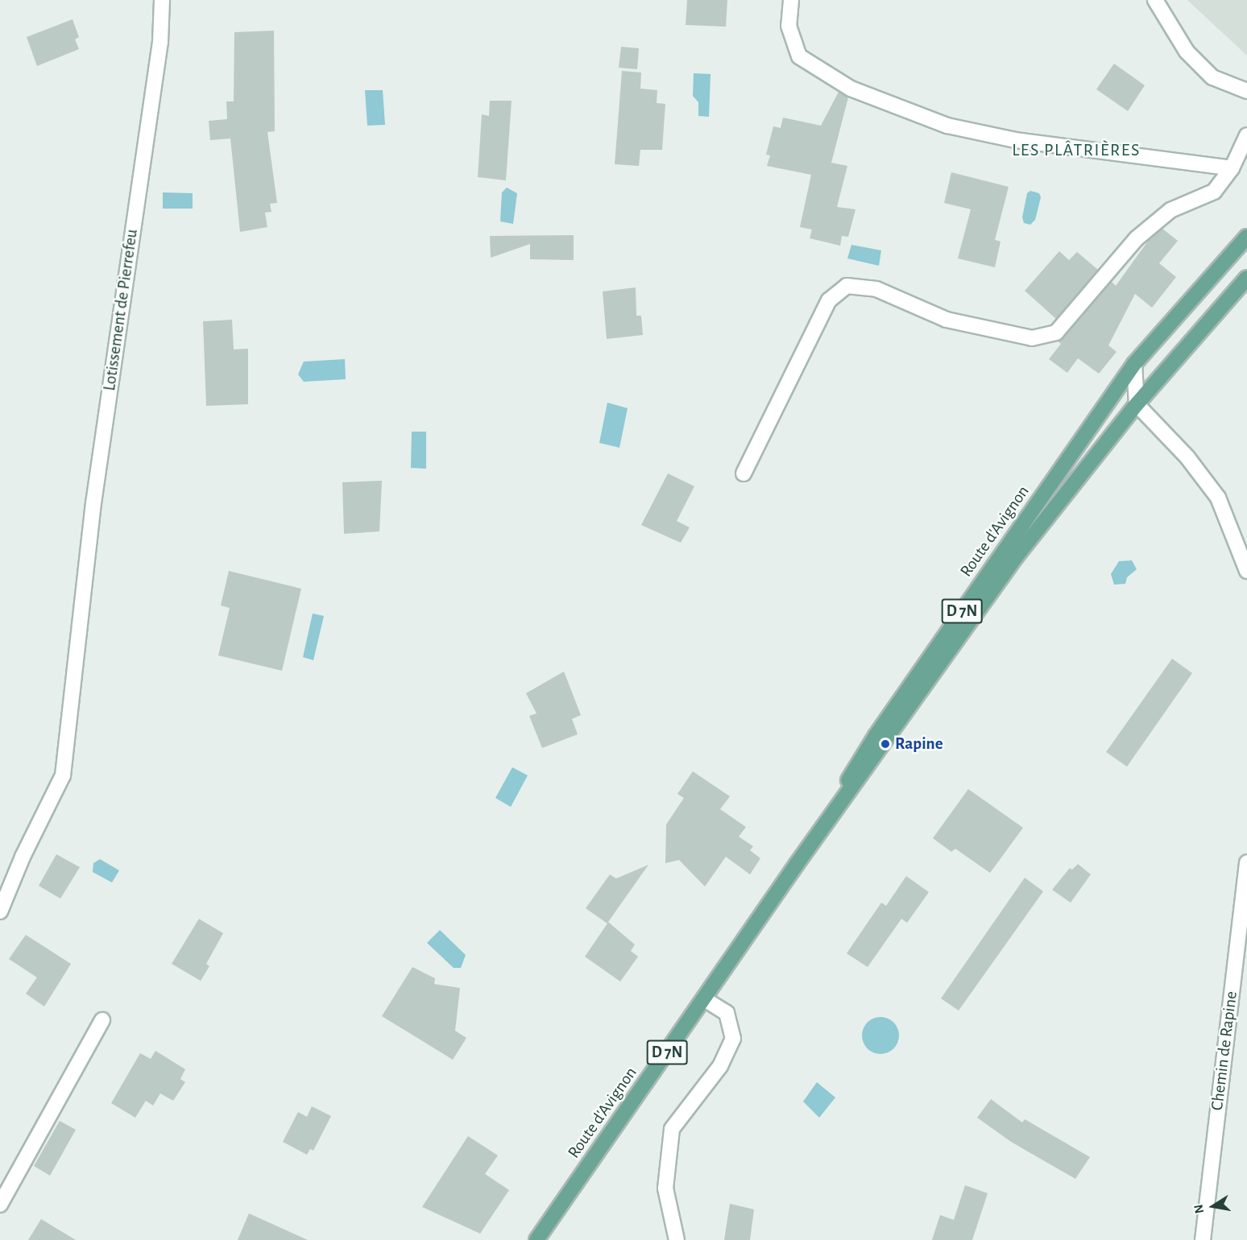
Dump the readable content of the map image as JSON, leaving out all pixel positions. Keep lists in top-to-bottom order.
{
  "streets": {
    "main road": ["Route d'Avignon", "D 7N"],
    "street": ["Lotissement de Pierrefeu", "Chemin de Rapine"]
  },
  "districts": ["LES PLÂTRIÈRES"],
  "places": ["Rapine"],
  "north": "left"
}
